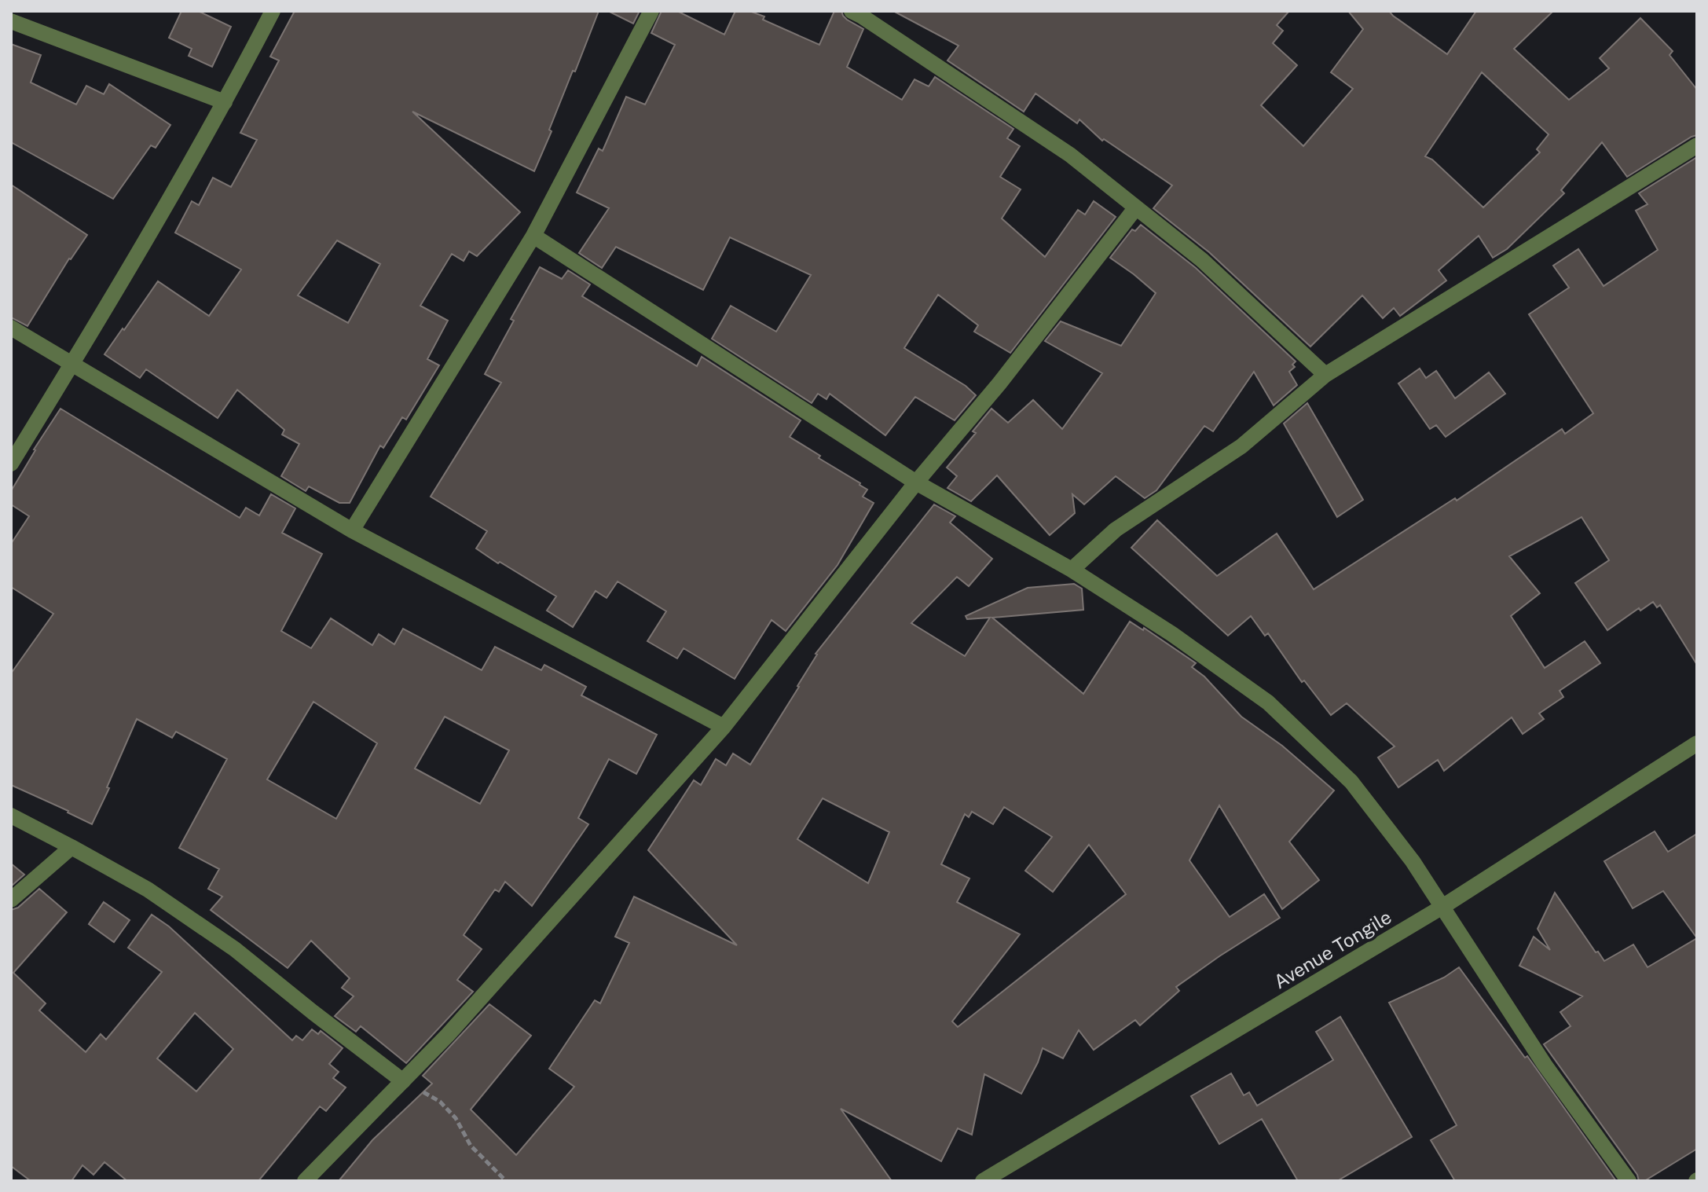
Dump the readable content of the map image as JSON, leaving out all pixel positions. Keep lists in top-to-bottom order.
{
  "streets": {
    "street": ["Avenue Tongile"]
  }
}
